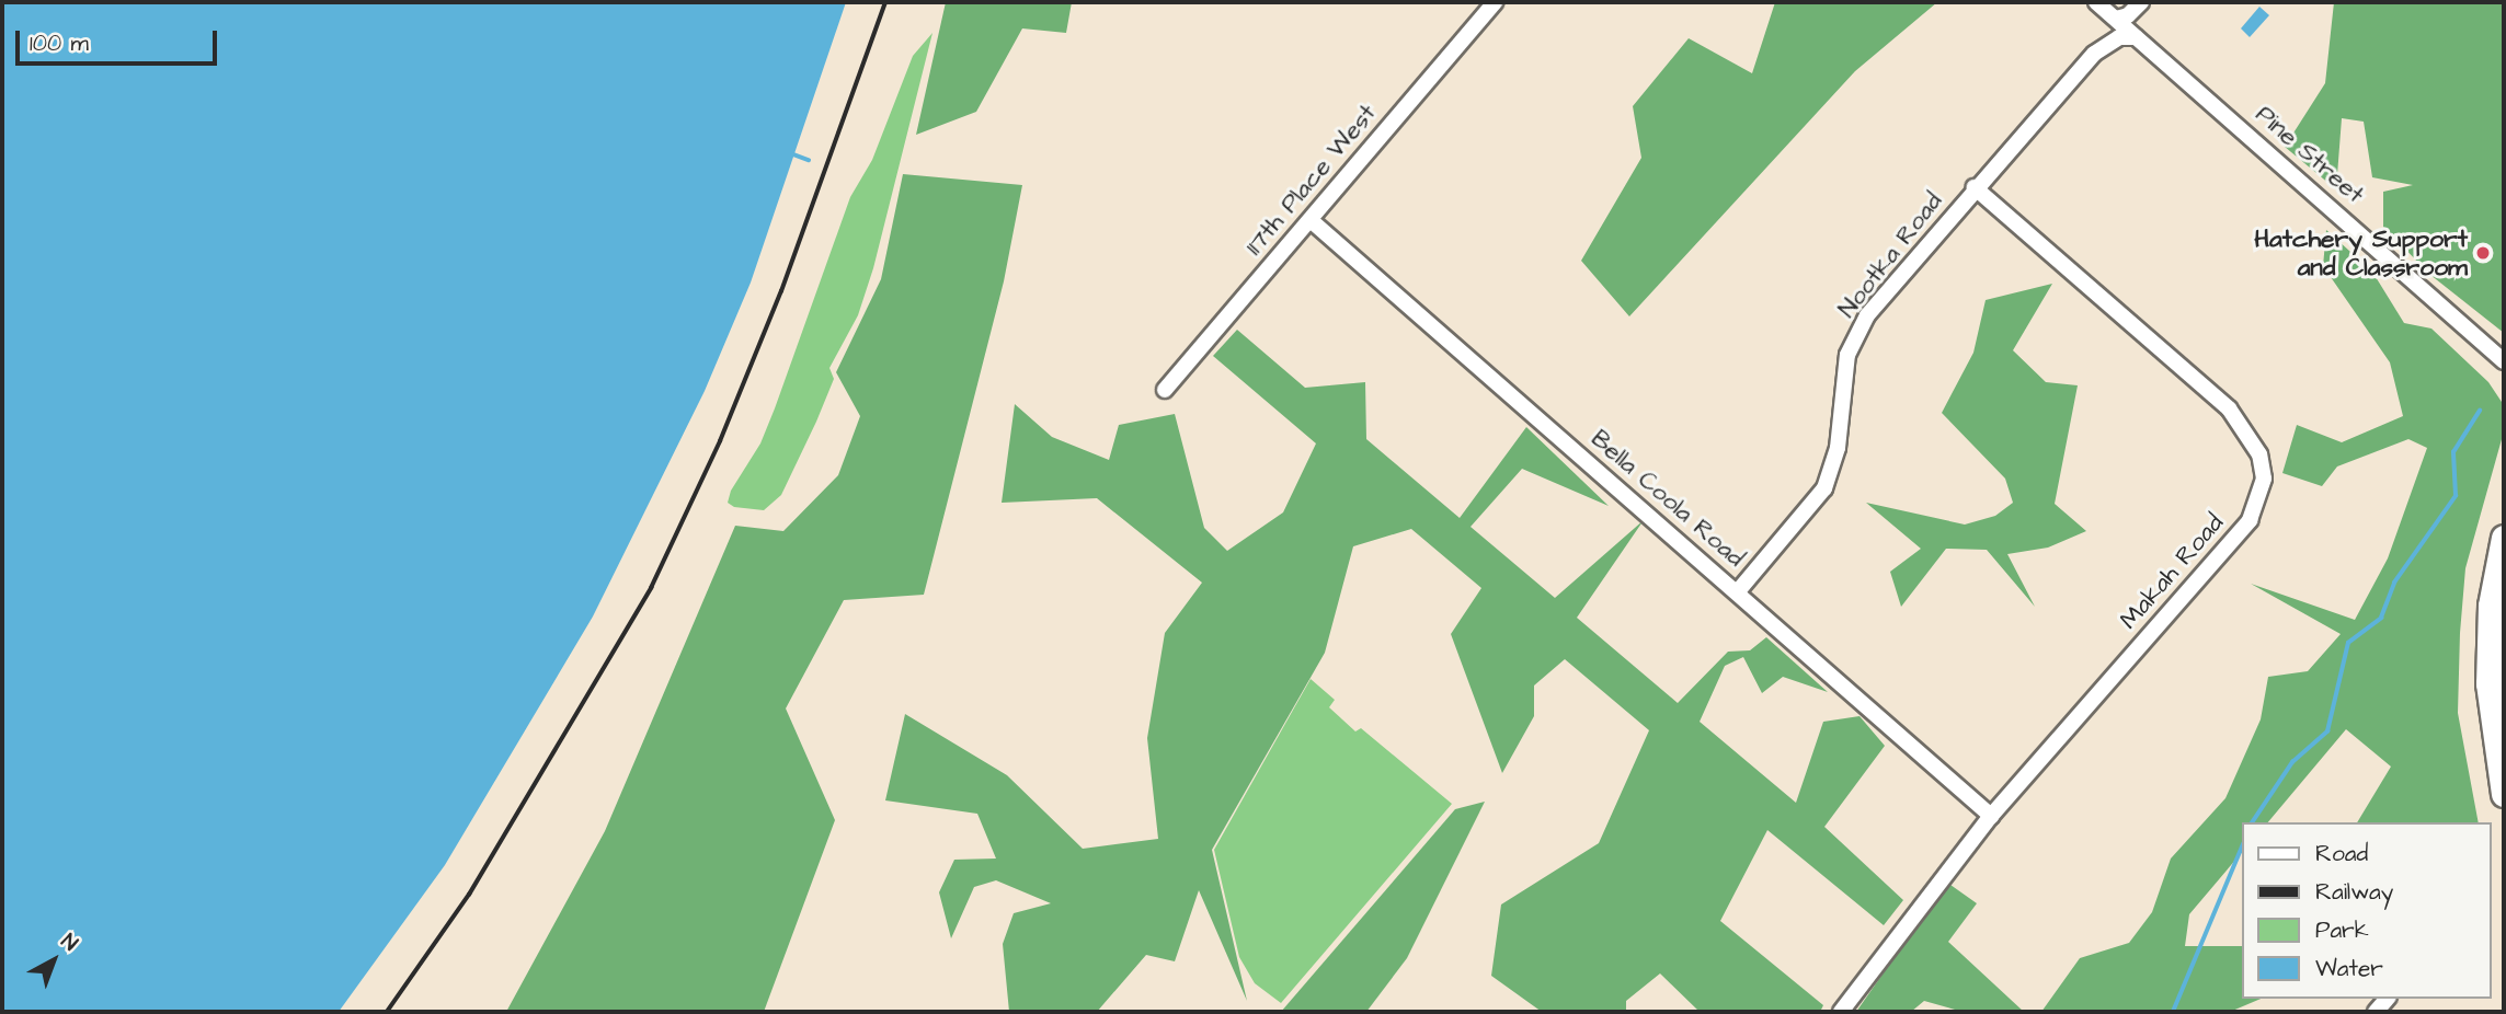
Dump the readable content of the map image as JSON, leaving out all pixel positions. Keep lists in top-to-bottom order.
{
  "streets": {
    "street": [
      "Pine Street",
      "117th Place West",
      "Nootka Road",
      "Bella Coola Road",
      "Makah Road"
    ]
  },
  "crossings": [
    ["Pine Street", "Nootka Road"],
    ["117th Place West", "Bella Coola Road"],
    ["Nootka Road", "Bella Coola Road"],
    ["Nootka Road", "Makah Road"],
    ["Bella Coola Road", "Makah Road"]
  ],
  "places": ["Hatchery Support and Classroom"],
  "legend": [
    "Road",
    "Railway",
    "Park",
    "Water"
  ],
  "scale_bar": "100 m",
  "north": "top right"
}
